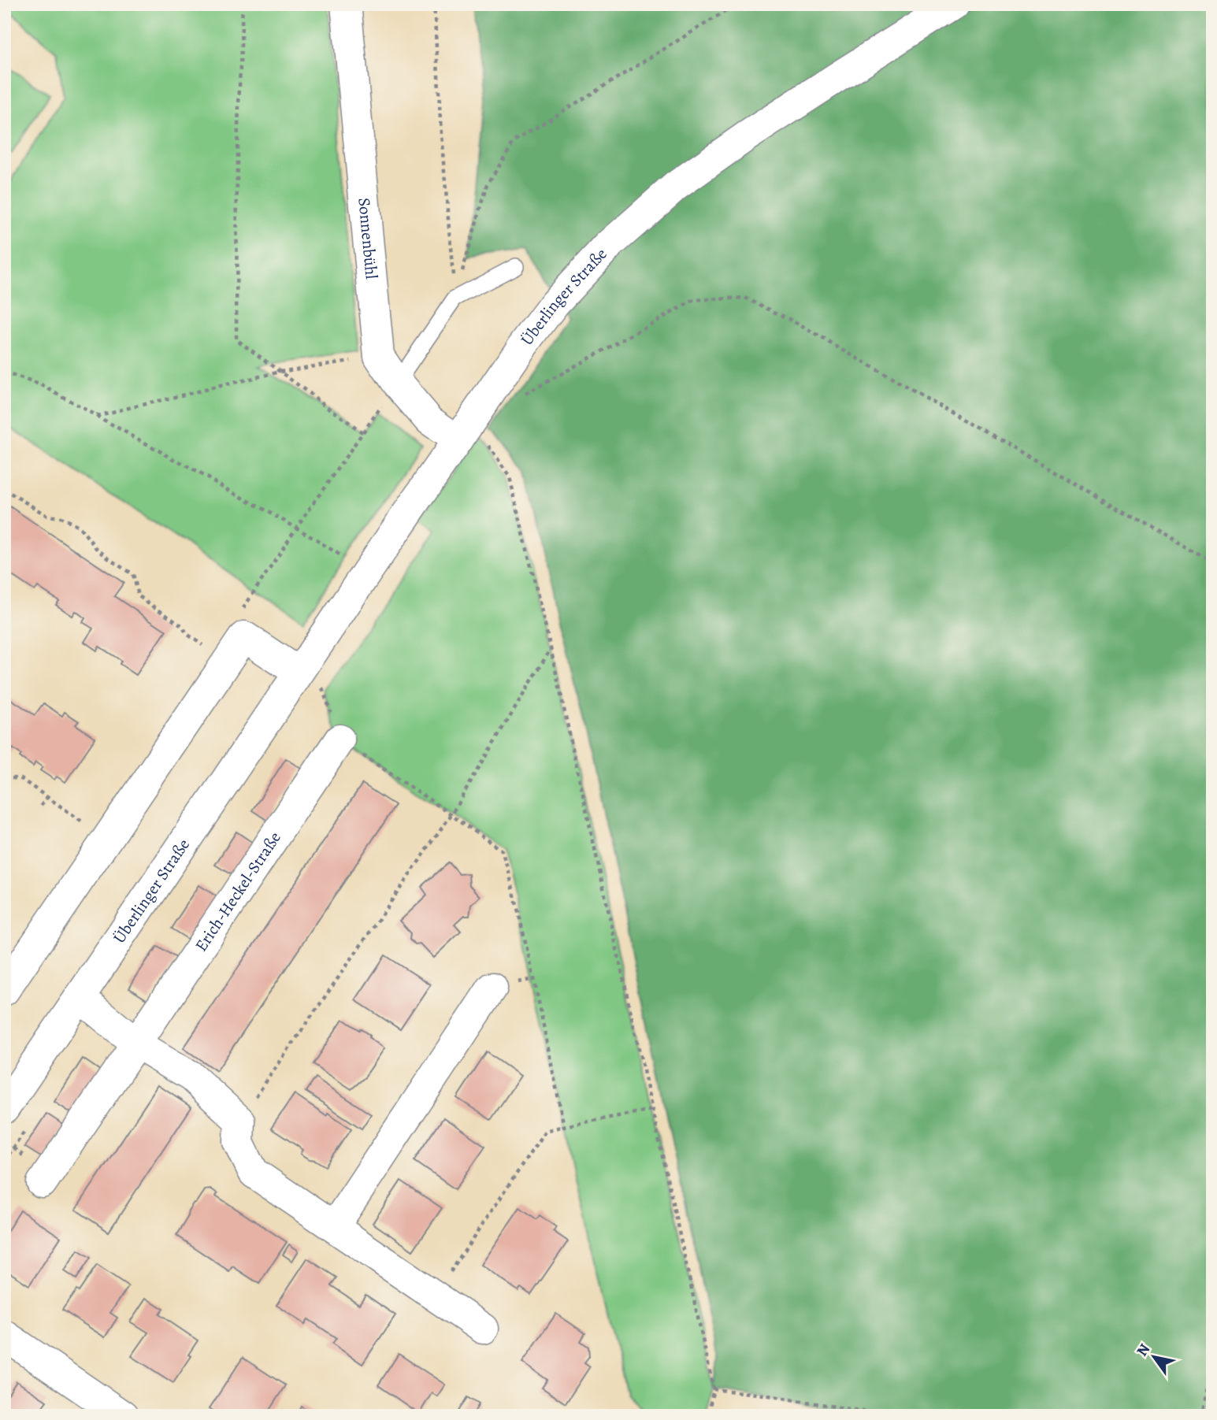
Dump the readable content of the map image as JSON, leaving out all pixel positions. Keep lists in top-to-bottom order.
{
  "streets": {
    "street": ["Sonnenbühl", "Überlinger Straße", "Erich-Heckel-Straße"]
  },
  "crossings": [
    ["Sonnenbühl", "Überlinger Straße"]
  ],
  "north": "top left"
}
